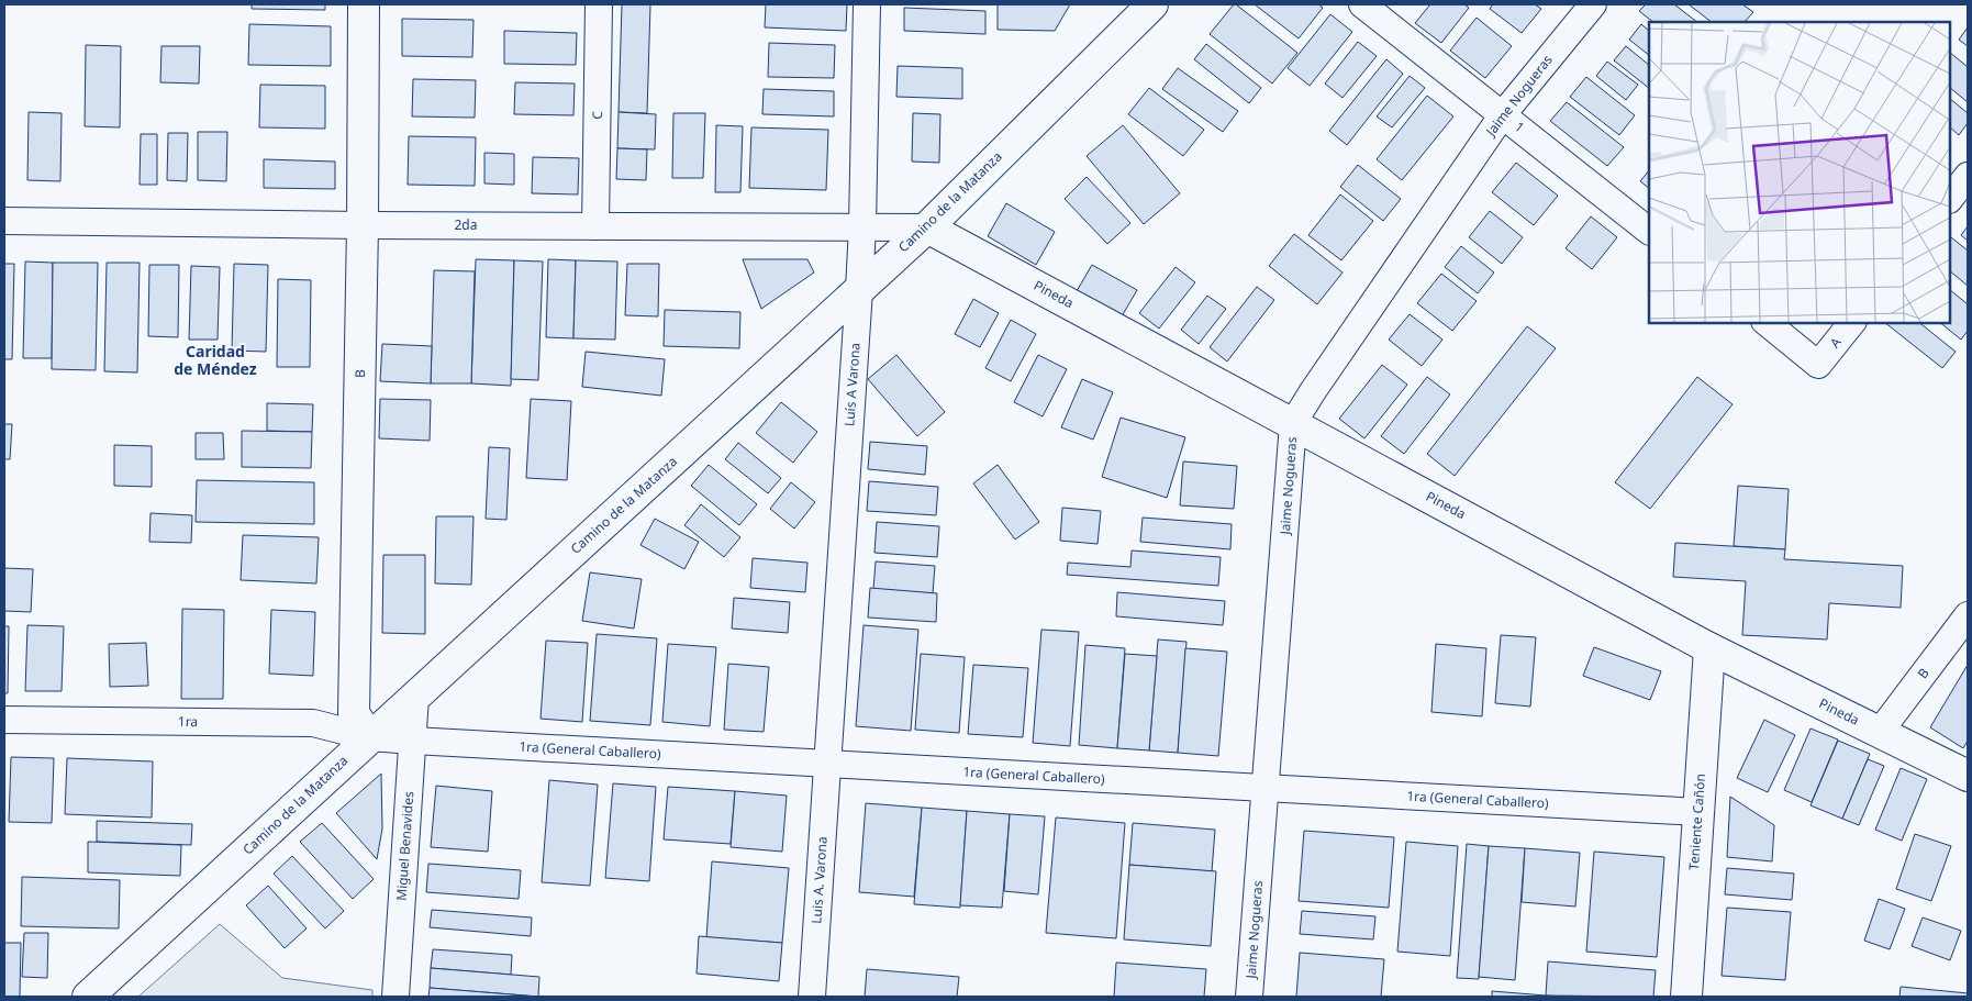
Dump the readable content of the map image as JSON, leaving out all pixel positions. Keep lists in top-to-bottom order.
{
  "streets": {
    "street": [
      "Jaime Nogueras",
      "C",
      "1",
      "Camino de la Matanza",
      "2da",
      "Pineda",
      "A",
      "B",
      "Luís A Varona",
      "1ra",
      "1ra (General Caballero)",
      "Teniente Cañón",
      "Miguel Benavides",
      "Luis A. Varona"
    ]
  },
  "crossings": [
    ["Jaime Nogueras", "1"],
    ["Jaime Nogueras", "Pineda"],
    ["Jaime Nogueras", "1ra (General Caballero)"],
    ["C", "2da"],
    ["Camino de la Matanza", "2da"],
    ["Camino de la Matanza", "Pineda"],
    ["Camino de la Matanza", "B"],
    ["Camino de la Matanza", "Luís A Varona"],
    ["Camino de la Matanza", "1ra"],
    ["Camino de la Matanza", "1ra (General Caballero)"],
    ["Camino de la Matanza", "Miguel Benavides"],
    ["2da", "Pineda"],
    ["2da", "B"],
    ["2da", "Luís A Varona"],
    ["Pineda", "B"],
    ["Pineda", "Teniente Cañón"],
    ["B", "1ra"],
    ["B", "1ra (General Caballero)"],
    ["Luís A Varona", "1ra (General Caballero)"],
    ["Luís A Varona", "Luis A. Varona"],
    ["1ra", "1ra (General Caballero)"],
    ["1ra (General Caballero)", "Teniente Cañón"],
    ["1ra (General Caballero)", "Miguel Benavides"],
    ["1ra (General Caballero)", "Luis A. Varona"]
  ],
  "districts": ["Caridad de Méndez"]
}
